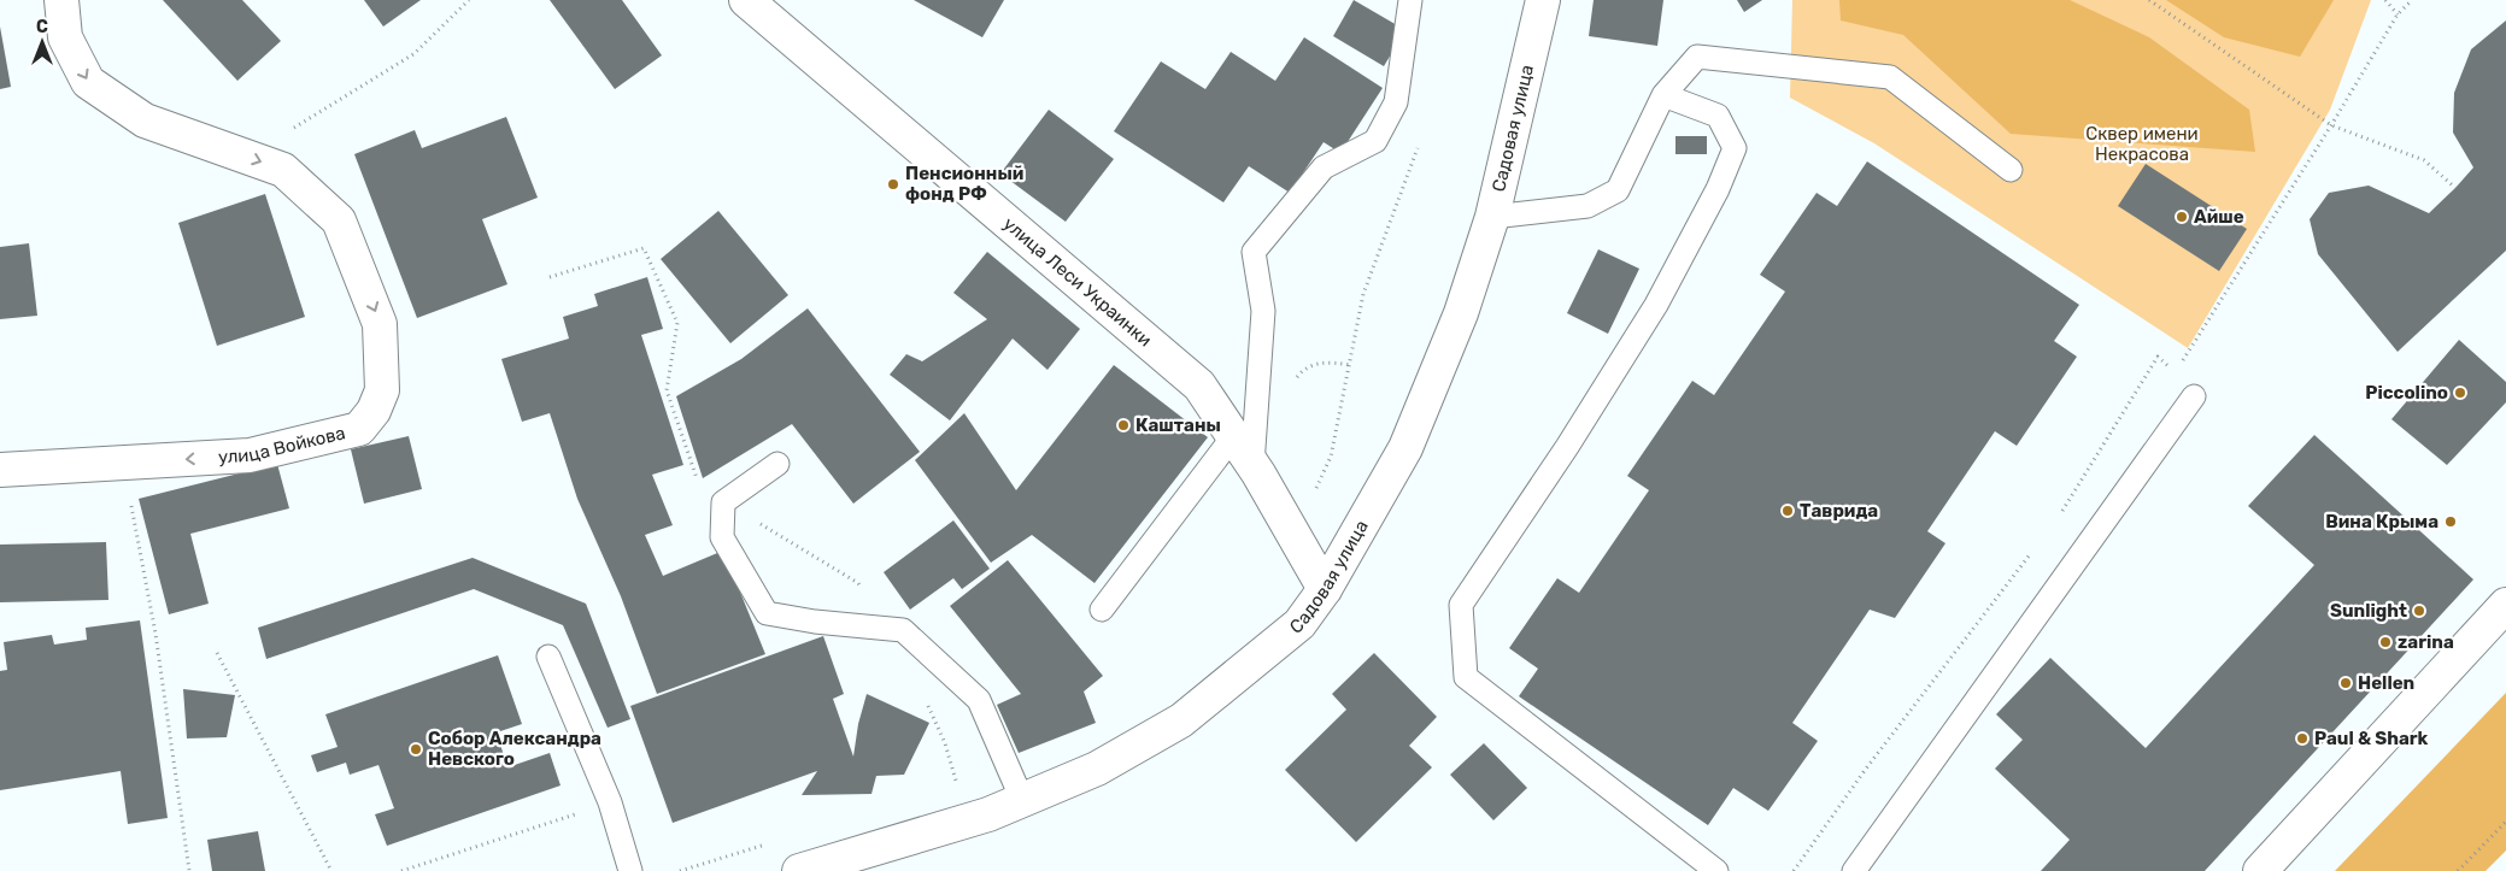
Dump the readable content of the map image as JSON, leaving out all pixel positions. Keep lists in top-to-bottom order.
{
  "streets": {
    "street": ["Садовая улица", "улица Леси Украинки", "улица Войкова"]
  },
  "crossings": [
    ["Садовая улица", "улица Леси Украинки"]
  ],
  "parks": ["Сквер имени Некрасова"],
  "places": [
    "Пенсионный фонд РФ",
    "Айше",
    "Piccolino",
    "Каштаны",
    "Таврида",
    "Вина Крыма",
    "Sunlight",
    "zarina",
    "Hellen",
    "Paul & Shark",
    "Собор Александра Невского"
  ],
  "north": "top"
}
